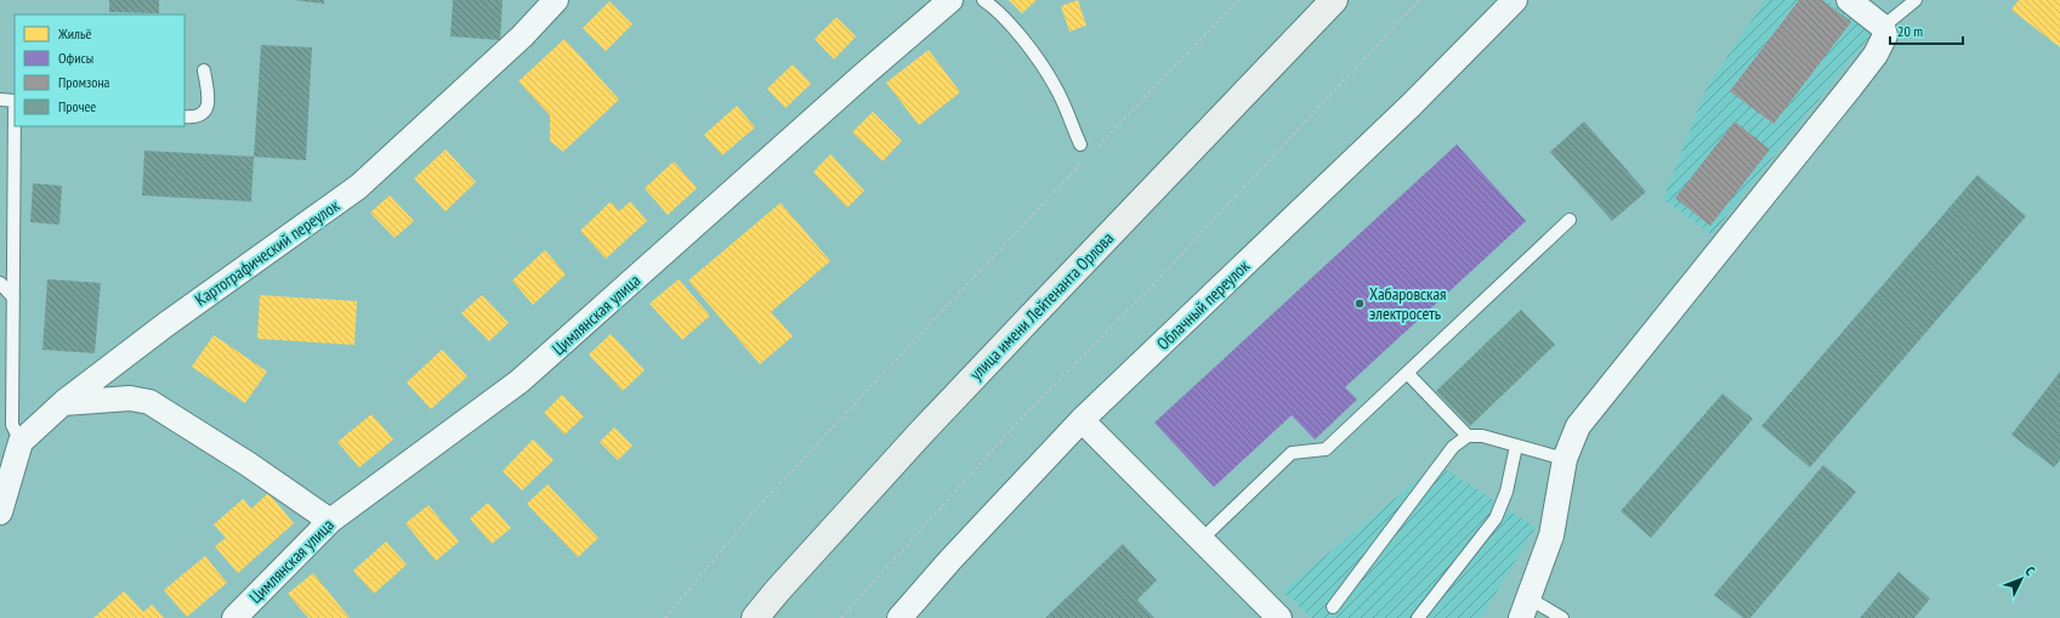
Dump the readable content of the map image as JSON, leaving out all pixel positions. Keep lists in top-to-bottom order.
{
  "streets": {
    "main road": ["улица имени Лейтенанта Орлова"],
    "street": ["Картографический переулок", "Облачный переулок", "Цимлянская улица"]
  },
  "places": ["Хабаровская электросеть"],
  "legend": [
    "Жильё",
    "Офисы",
    "Промзона",
    "Прочее"
  ],
  "scale_bar": "20 m",
  "north": "top right"
}
